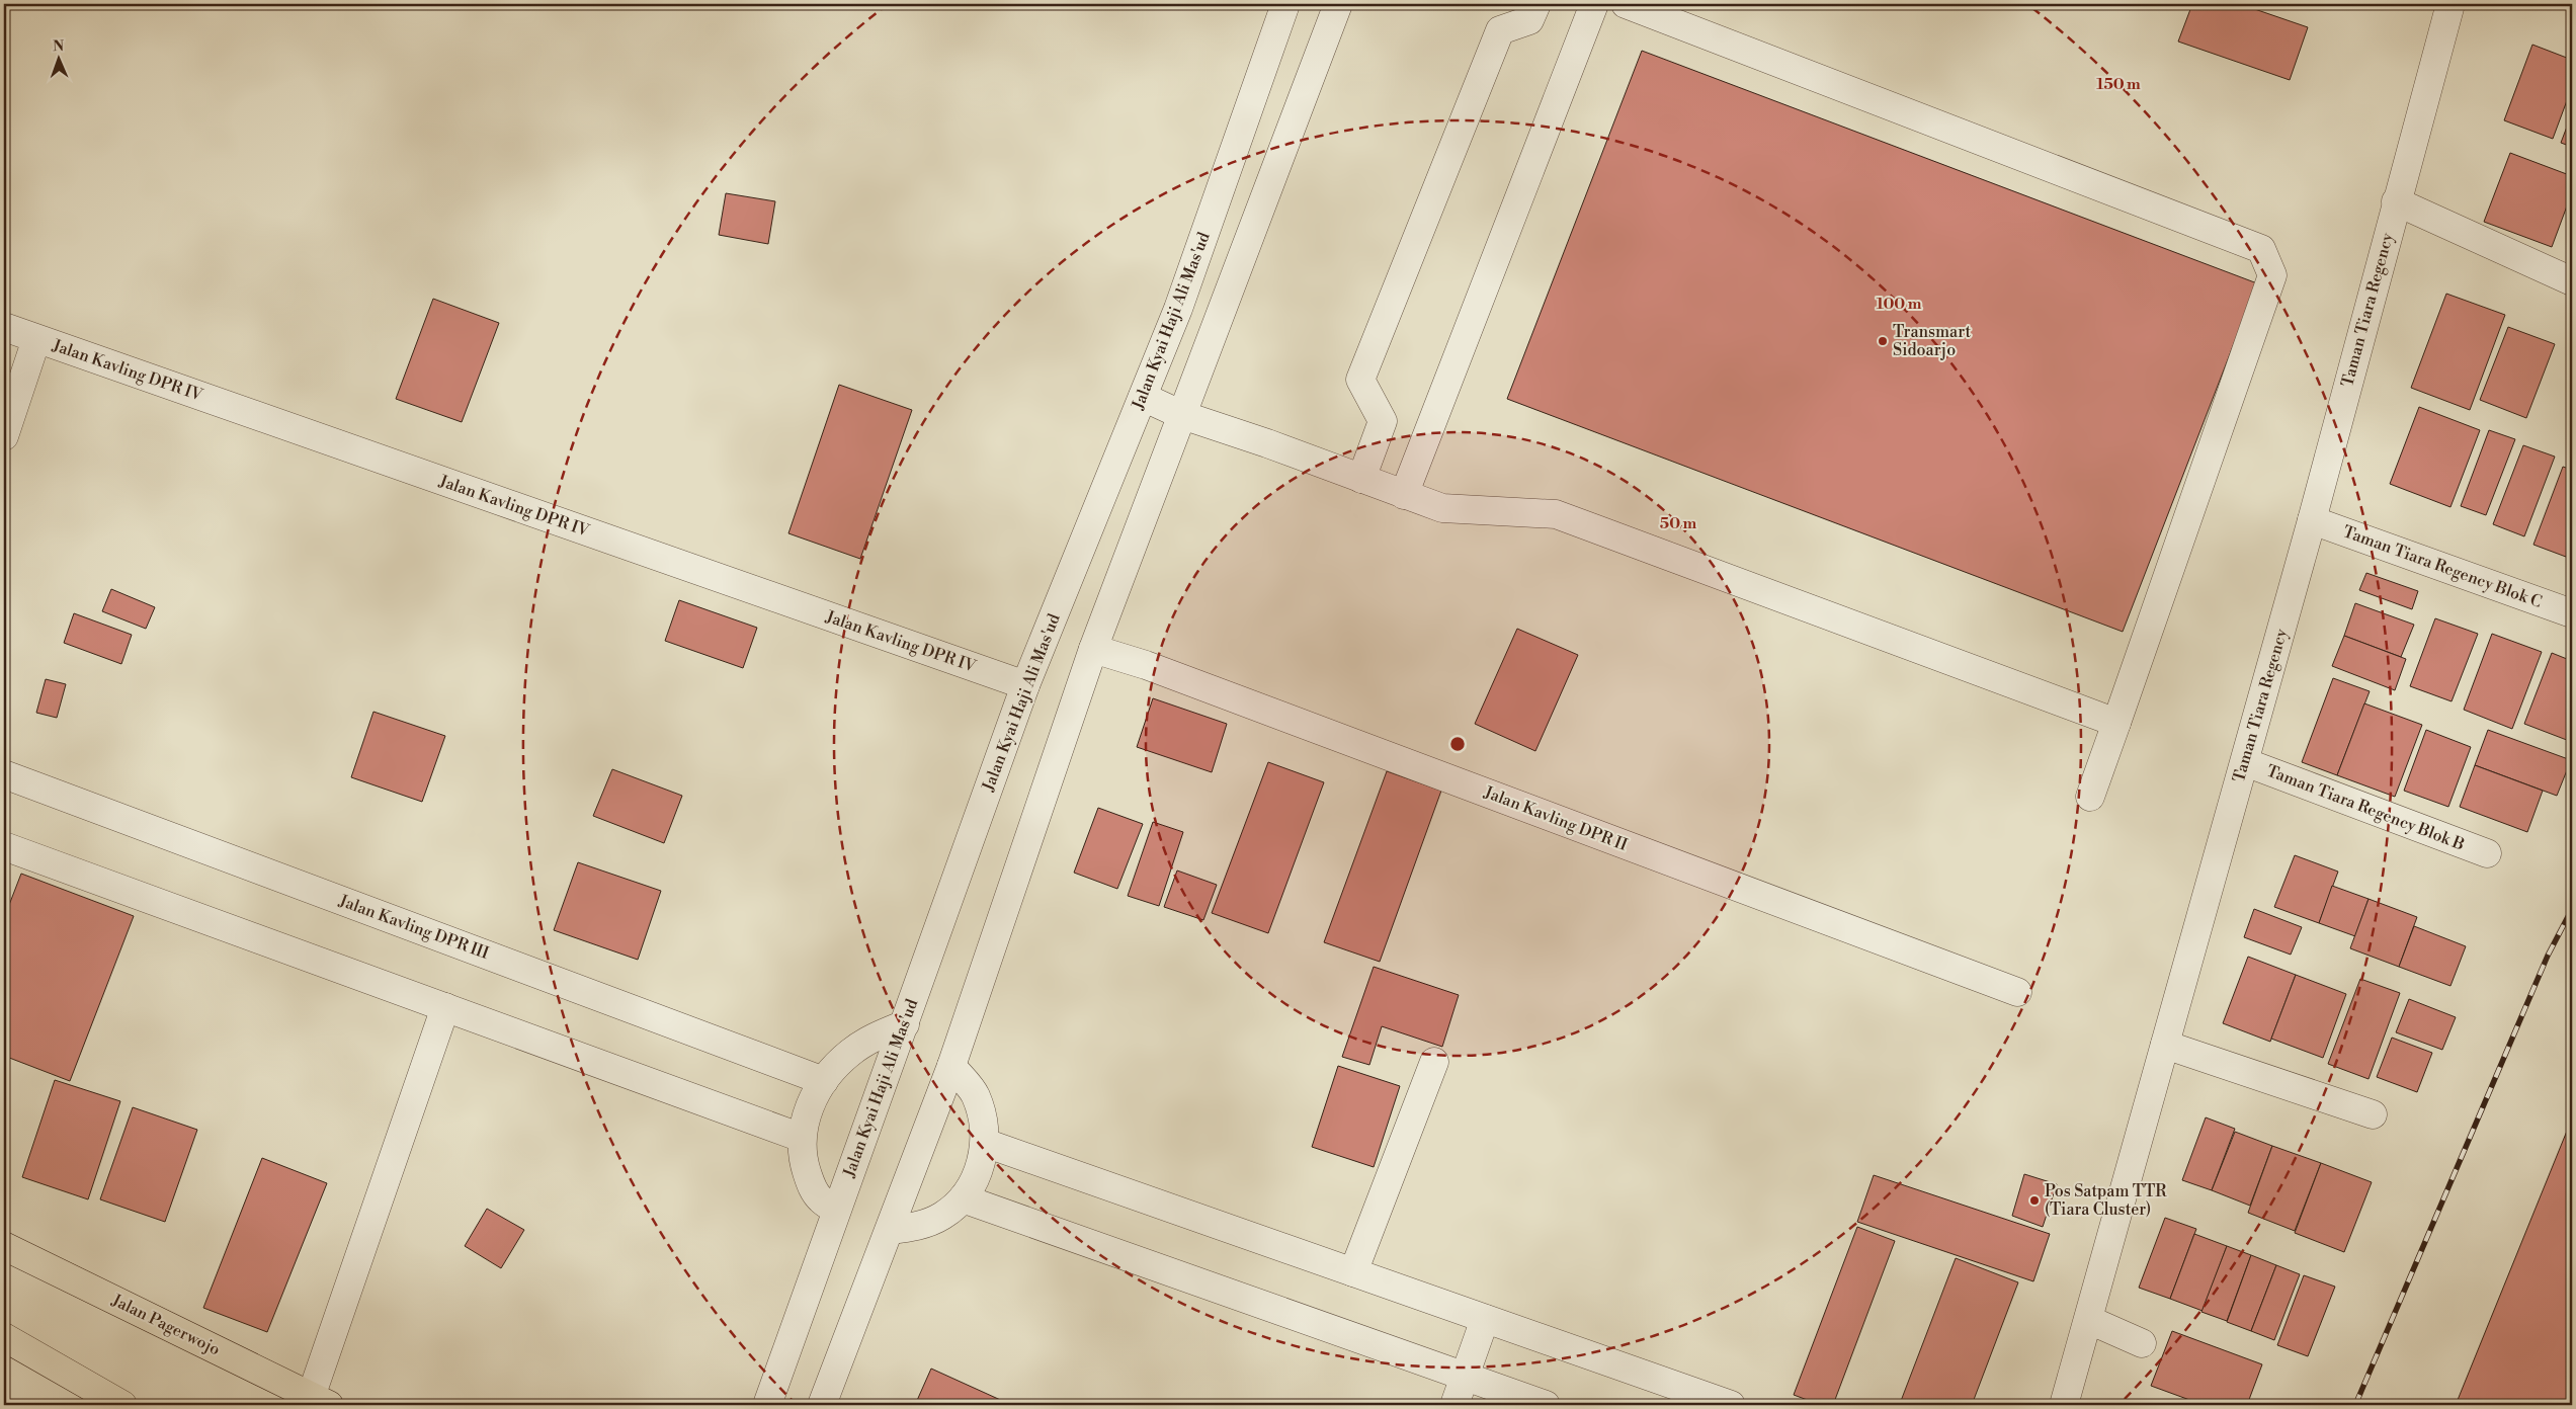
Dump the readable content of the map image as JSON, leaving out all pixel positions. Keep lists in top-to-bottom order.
{
  "streets": {
    "main road": ["Jalan Pagerwojo"],
    "street": [
      "Taman Tiara Regency",
      "Jalan Kyai Haji Ali Mas'ud",
      "Jalan Kavling DPR IV",
      "Taman Tiara Regency Blok C",
      "Taman Tiara Regency Blok B",
      "Jalan Kavling DPR II",
      "Jalan Kavling DPR III"
    ]
  },
  "crossings": [
    ["Taman Tiara Regency", "Taman Tiara Regency Blok C"],
    ["Taman Tiara Regency", "Taman Tiara Regency Blok B"],
    ["Jalan Kyai Haji Ali Mas'ud", "Jalan Kavling DPR IV"]
  ],
  "places": ["Transmart Sidoarjo", "Pos Satpam TTR (Tiara Cluster)"],
  "north": "top",
  "rings": ["150 m", "100 m", "50 m"]
}
